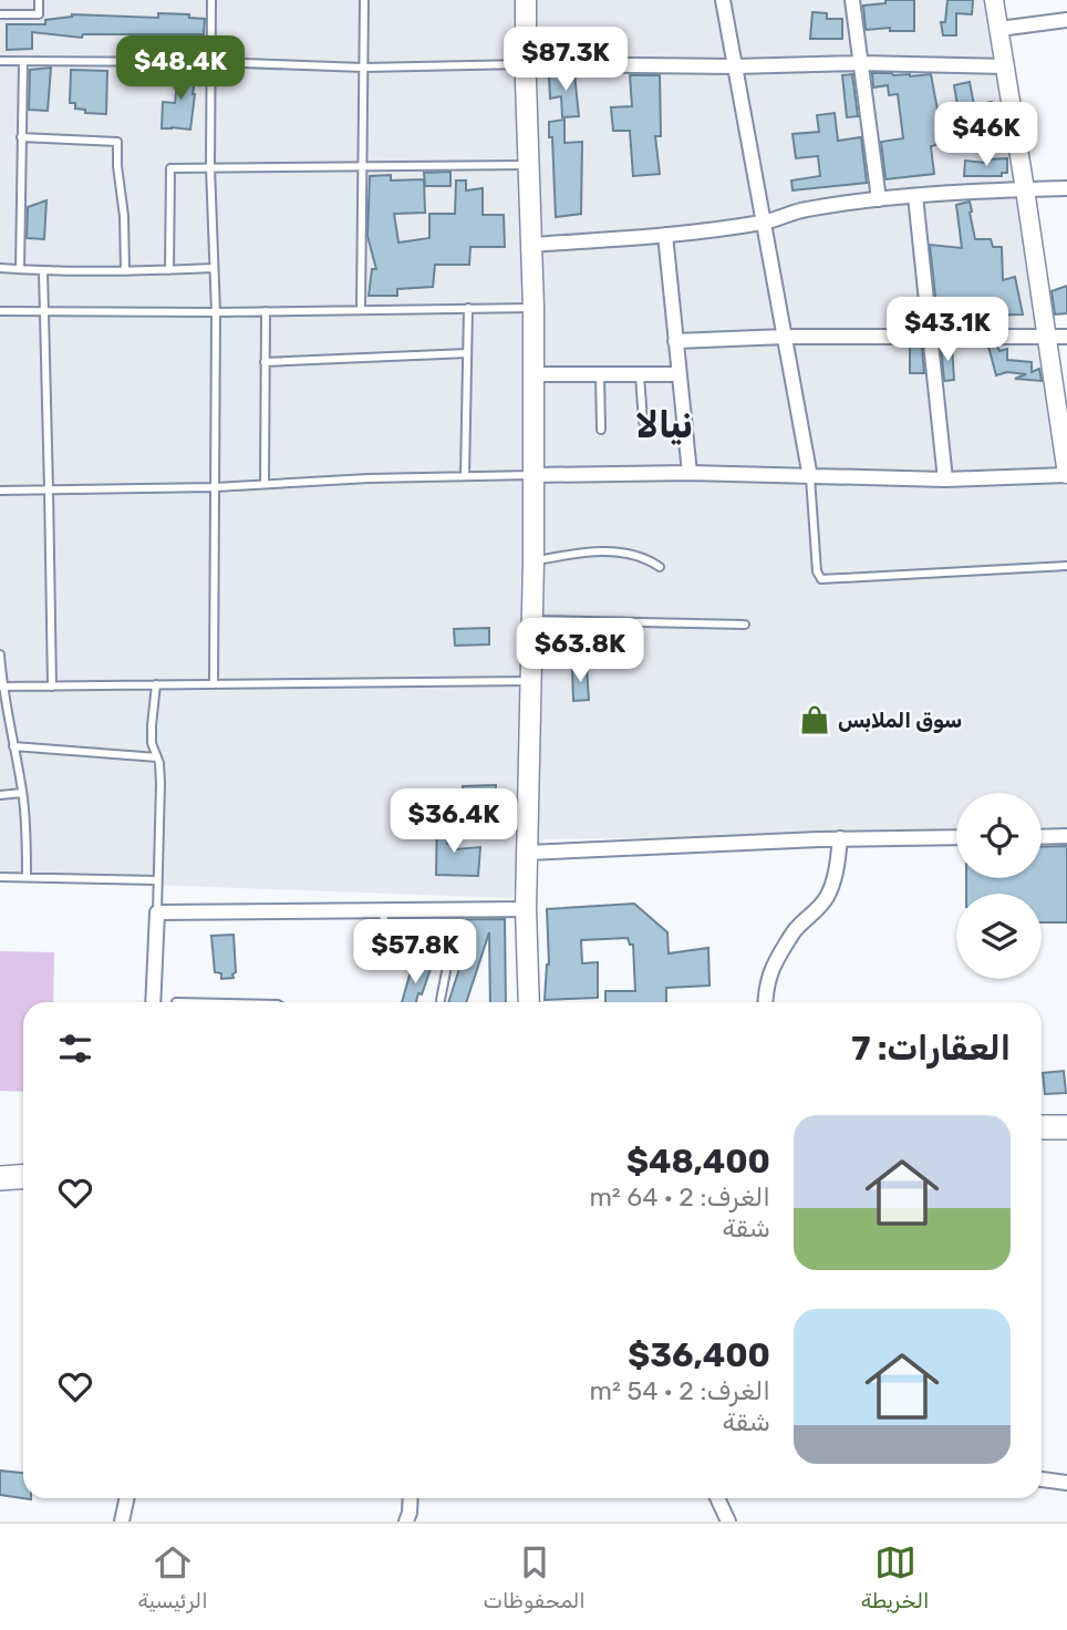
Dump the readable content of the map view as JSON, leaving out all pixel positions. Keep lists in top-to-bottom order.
{
  "districts": ["نيالا"],
  "places": {
    "shop": ["سوق الملابس"]
  },
  "page": {
    "price": [
      "$87.3K",
      "$48.4K",
      "$46K",
      "$43.1K",
      "$63.8K",
      "$36.4K",
      "$57.8K"
    ],
    "heading": "العقارات: 7",
    "list": [
      {
        "name": "$48,400",
        "note": "الغرف: 2 · 64 m² · شقة"
      },
      {
        "name": "$36,400",
        "note": "الغرف: 2 · 54 m² · شقة"
      }
    ],
    "tabs": ["الخريطة", "المحفوظات", "الرئيسية"]
  }
}
